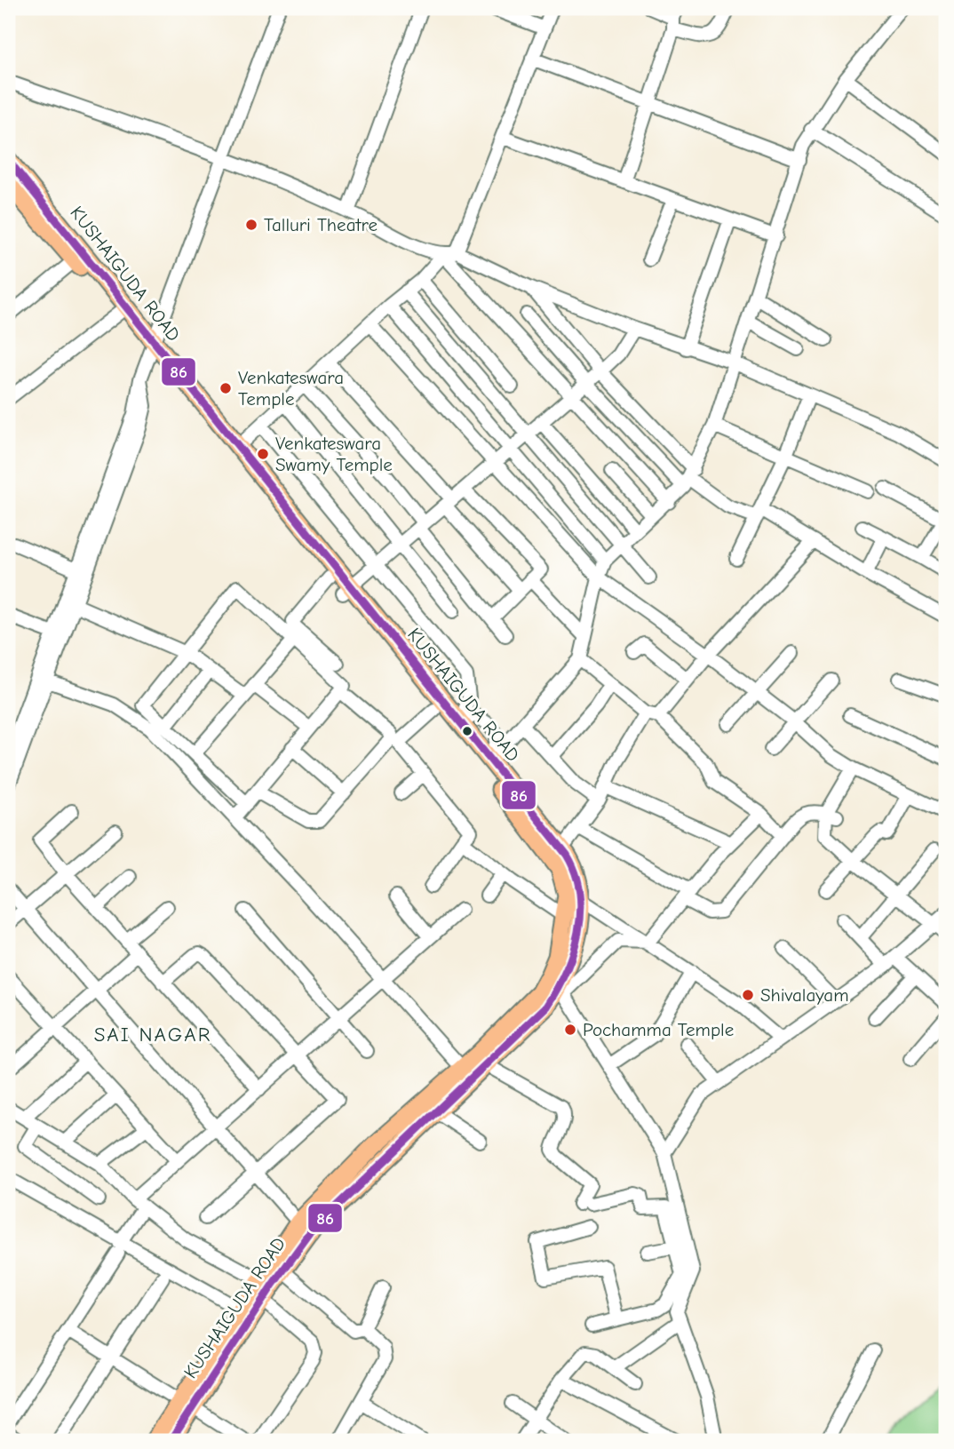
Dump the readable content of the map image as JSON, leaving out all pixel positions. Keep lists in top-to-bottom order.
{
  "streets": {
    "main road": ["KUSHAIGUDA ROAD"]
  },
  "districts": ["SAI NAGAR"],
  "places": [
    "Talluri Theatre",
    "Venkateswara Temple",
    "Venkateswara Swamy Temple",
    "Shivalayam",
    "Pochamma Temple"
  ],
  "lines": ["transit line 86"]
}
